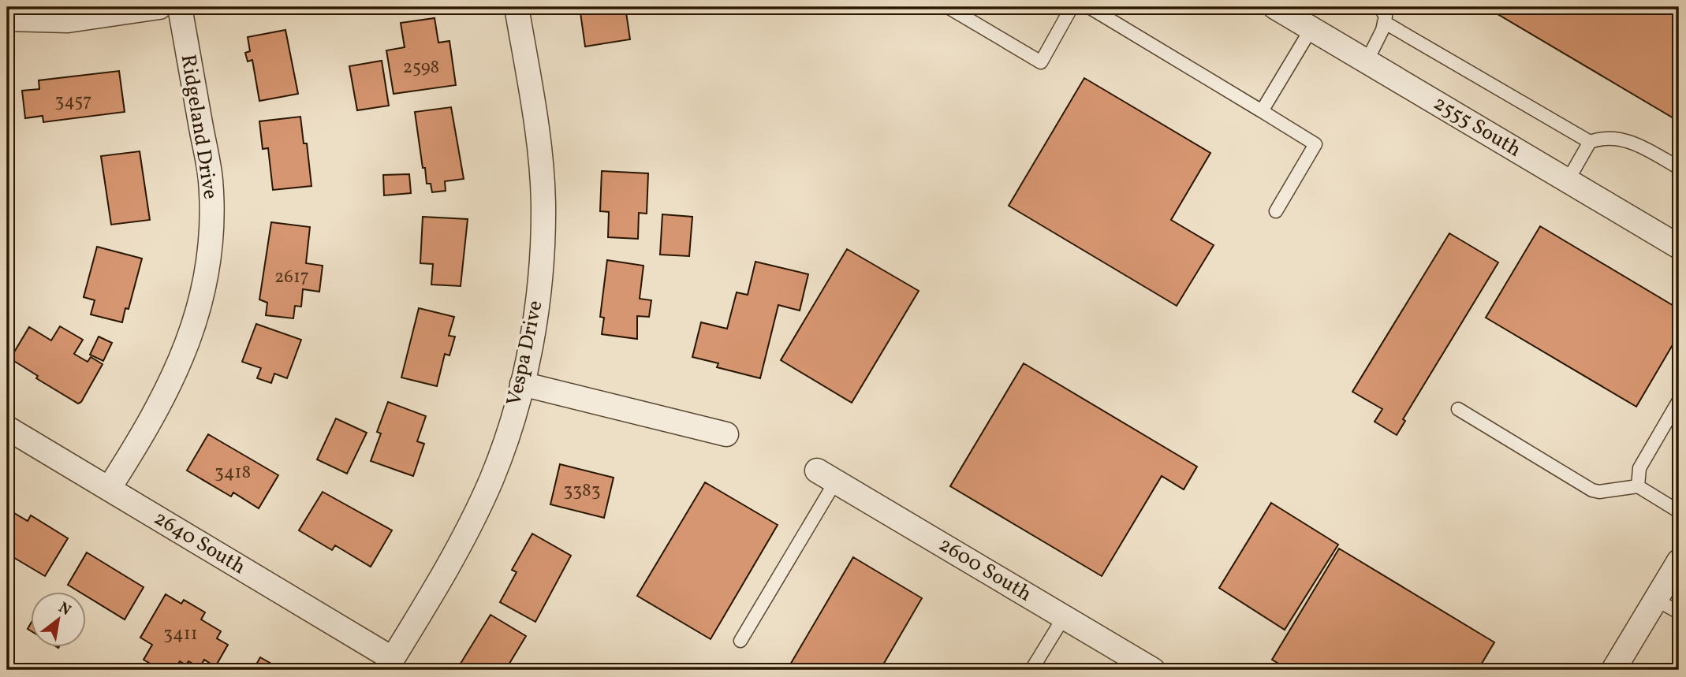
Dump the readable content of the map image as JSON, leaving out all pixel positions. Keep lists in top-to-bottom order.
{
  "streets": {
    "street": [
      "Ridgeland Drive",
      "2555 South",
      "Vespa Drive",
      "2640 South",
      "2600 South"
    ]
  },
  "crossings": [
    ["Ridgeland Drive", "2640 South"],
    ["Vespa Drive", "2640 South"]
  ],
  "house_numbers": [
    "2598",
    "3457",
    "2617",
    "3418",
    "3383",
    "3411"
  ],
  "north": "top right"
}
